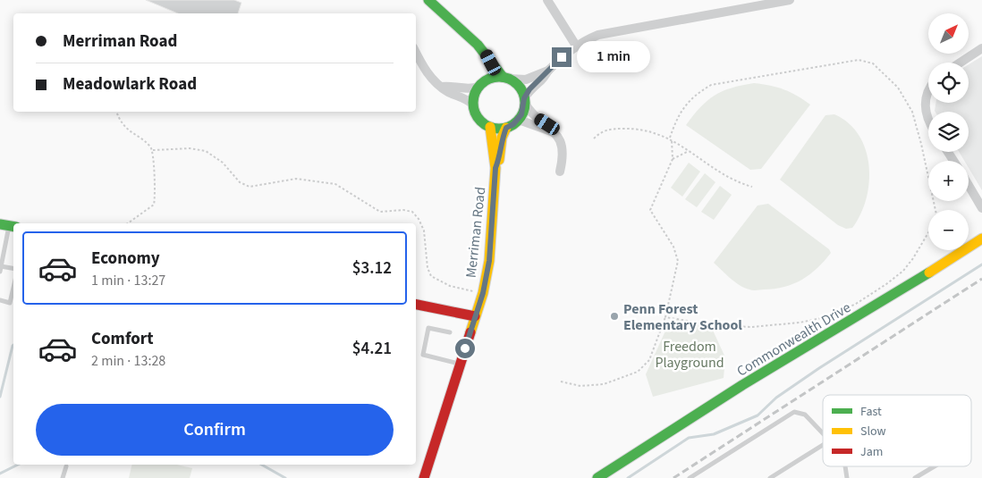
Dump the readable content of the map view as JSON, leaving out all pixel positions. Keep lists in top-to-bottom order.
{
  "streets": {
    "main road": ["Merriman Road", "Commonwealth Drive"]
  },
  "parks": ["Freedom Playground"],
  "places": ["Penn Forest Elementary School"],
  "legend": ["Fast", "Slow", "Jam"],
  "north": "top right",
  "page": {
    "map_buttons": ["+", "−"],
    "banner": ["Merriman Road", "Meadowlark Road"],
    "bubble": "1 min",
    "list": [
      {
        "name": "Economy",
        "note": "1 min · 13:27",
        "value": "$3.12"
      },
      {
        "name": "Comfort",
        "note": "2 min · 13:28",
        "value": "$4.21"
      }
    ],
    "buttons": "Confirm"
  }
}
